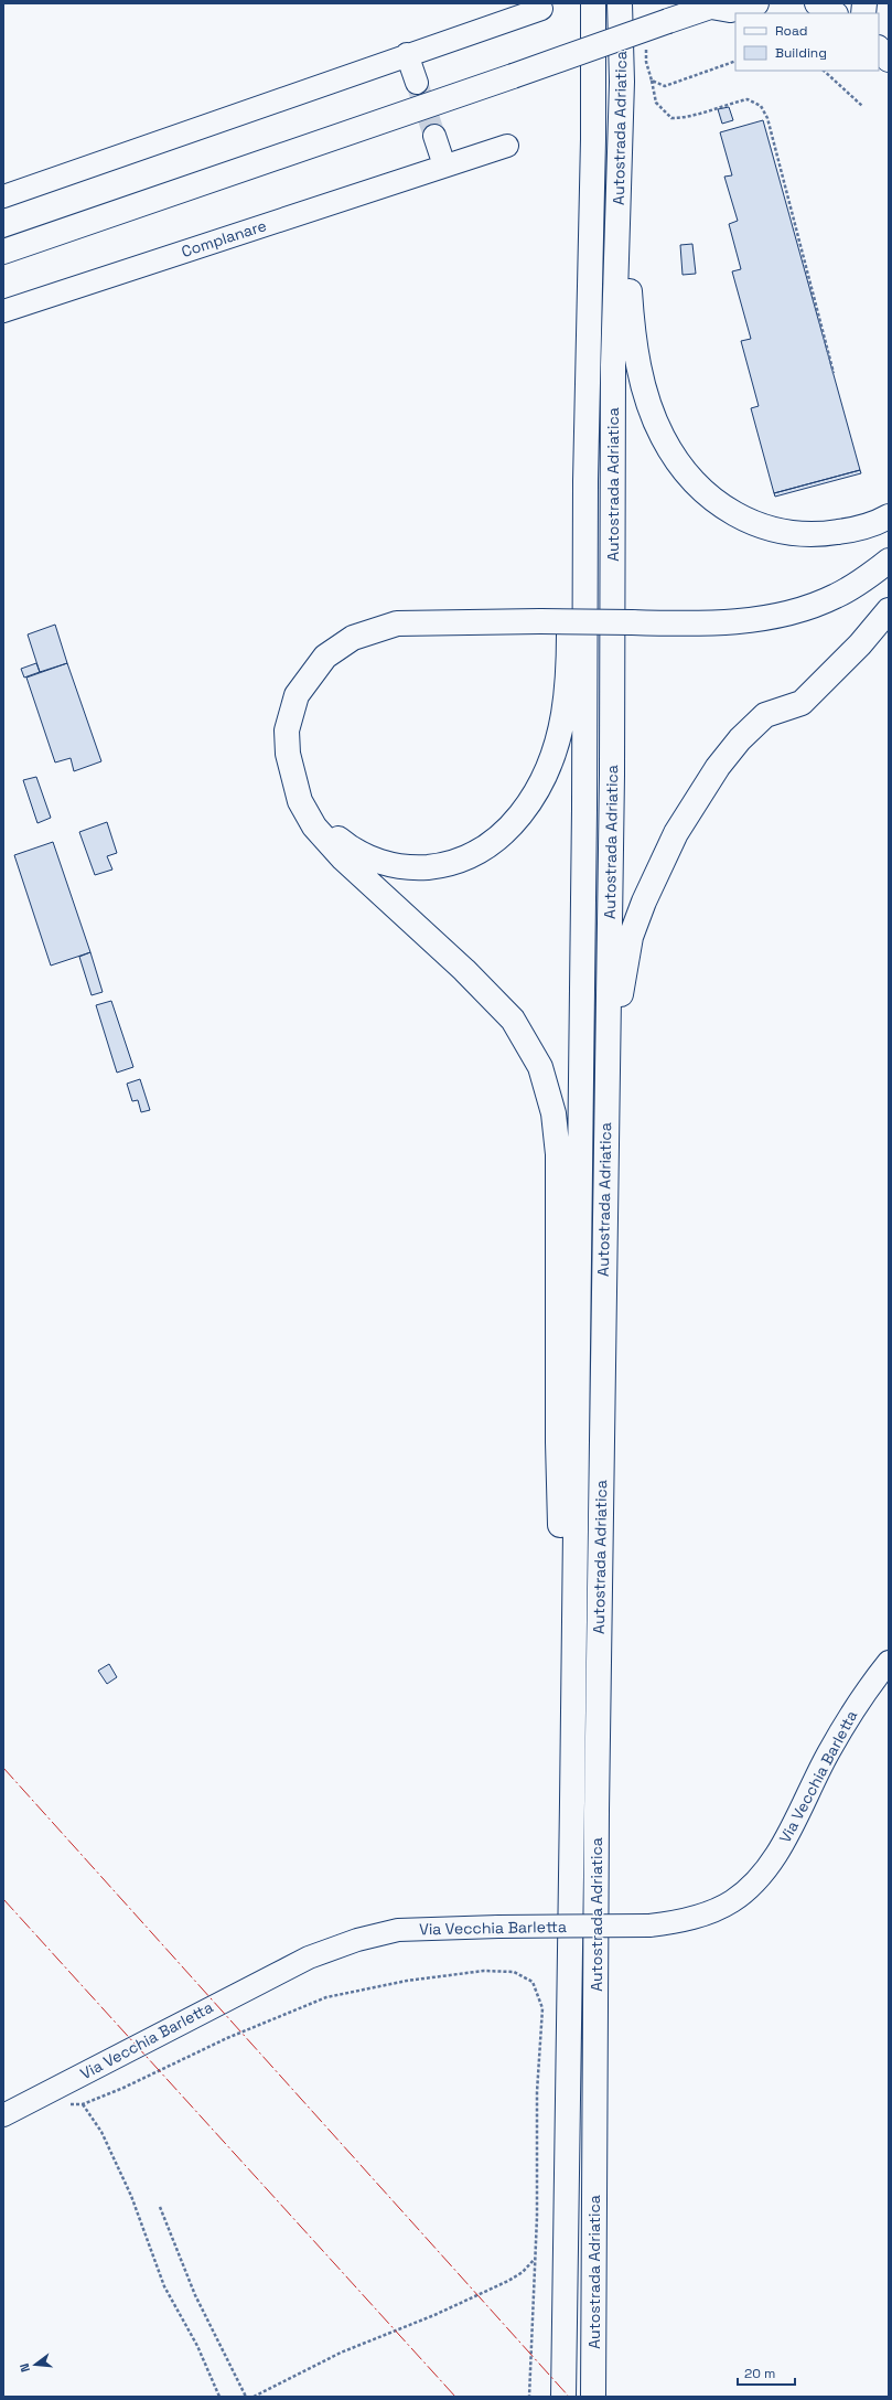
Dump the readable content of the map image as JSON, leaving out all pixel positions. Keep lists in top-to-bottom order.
{
  "streets": {
    "main road": ["Autostrada Adriatica"],
    "street": ["Complanare", "Via Vecchia Barletta"]
  },
  "legend": ["Road", "Building"],
  "scale_bar": "20 m",
  "north": "left"
}
